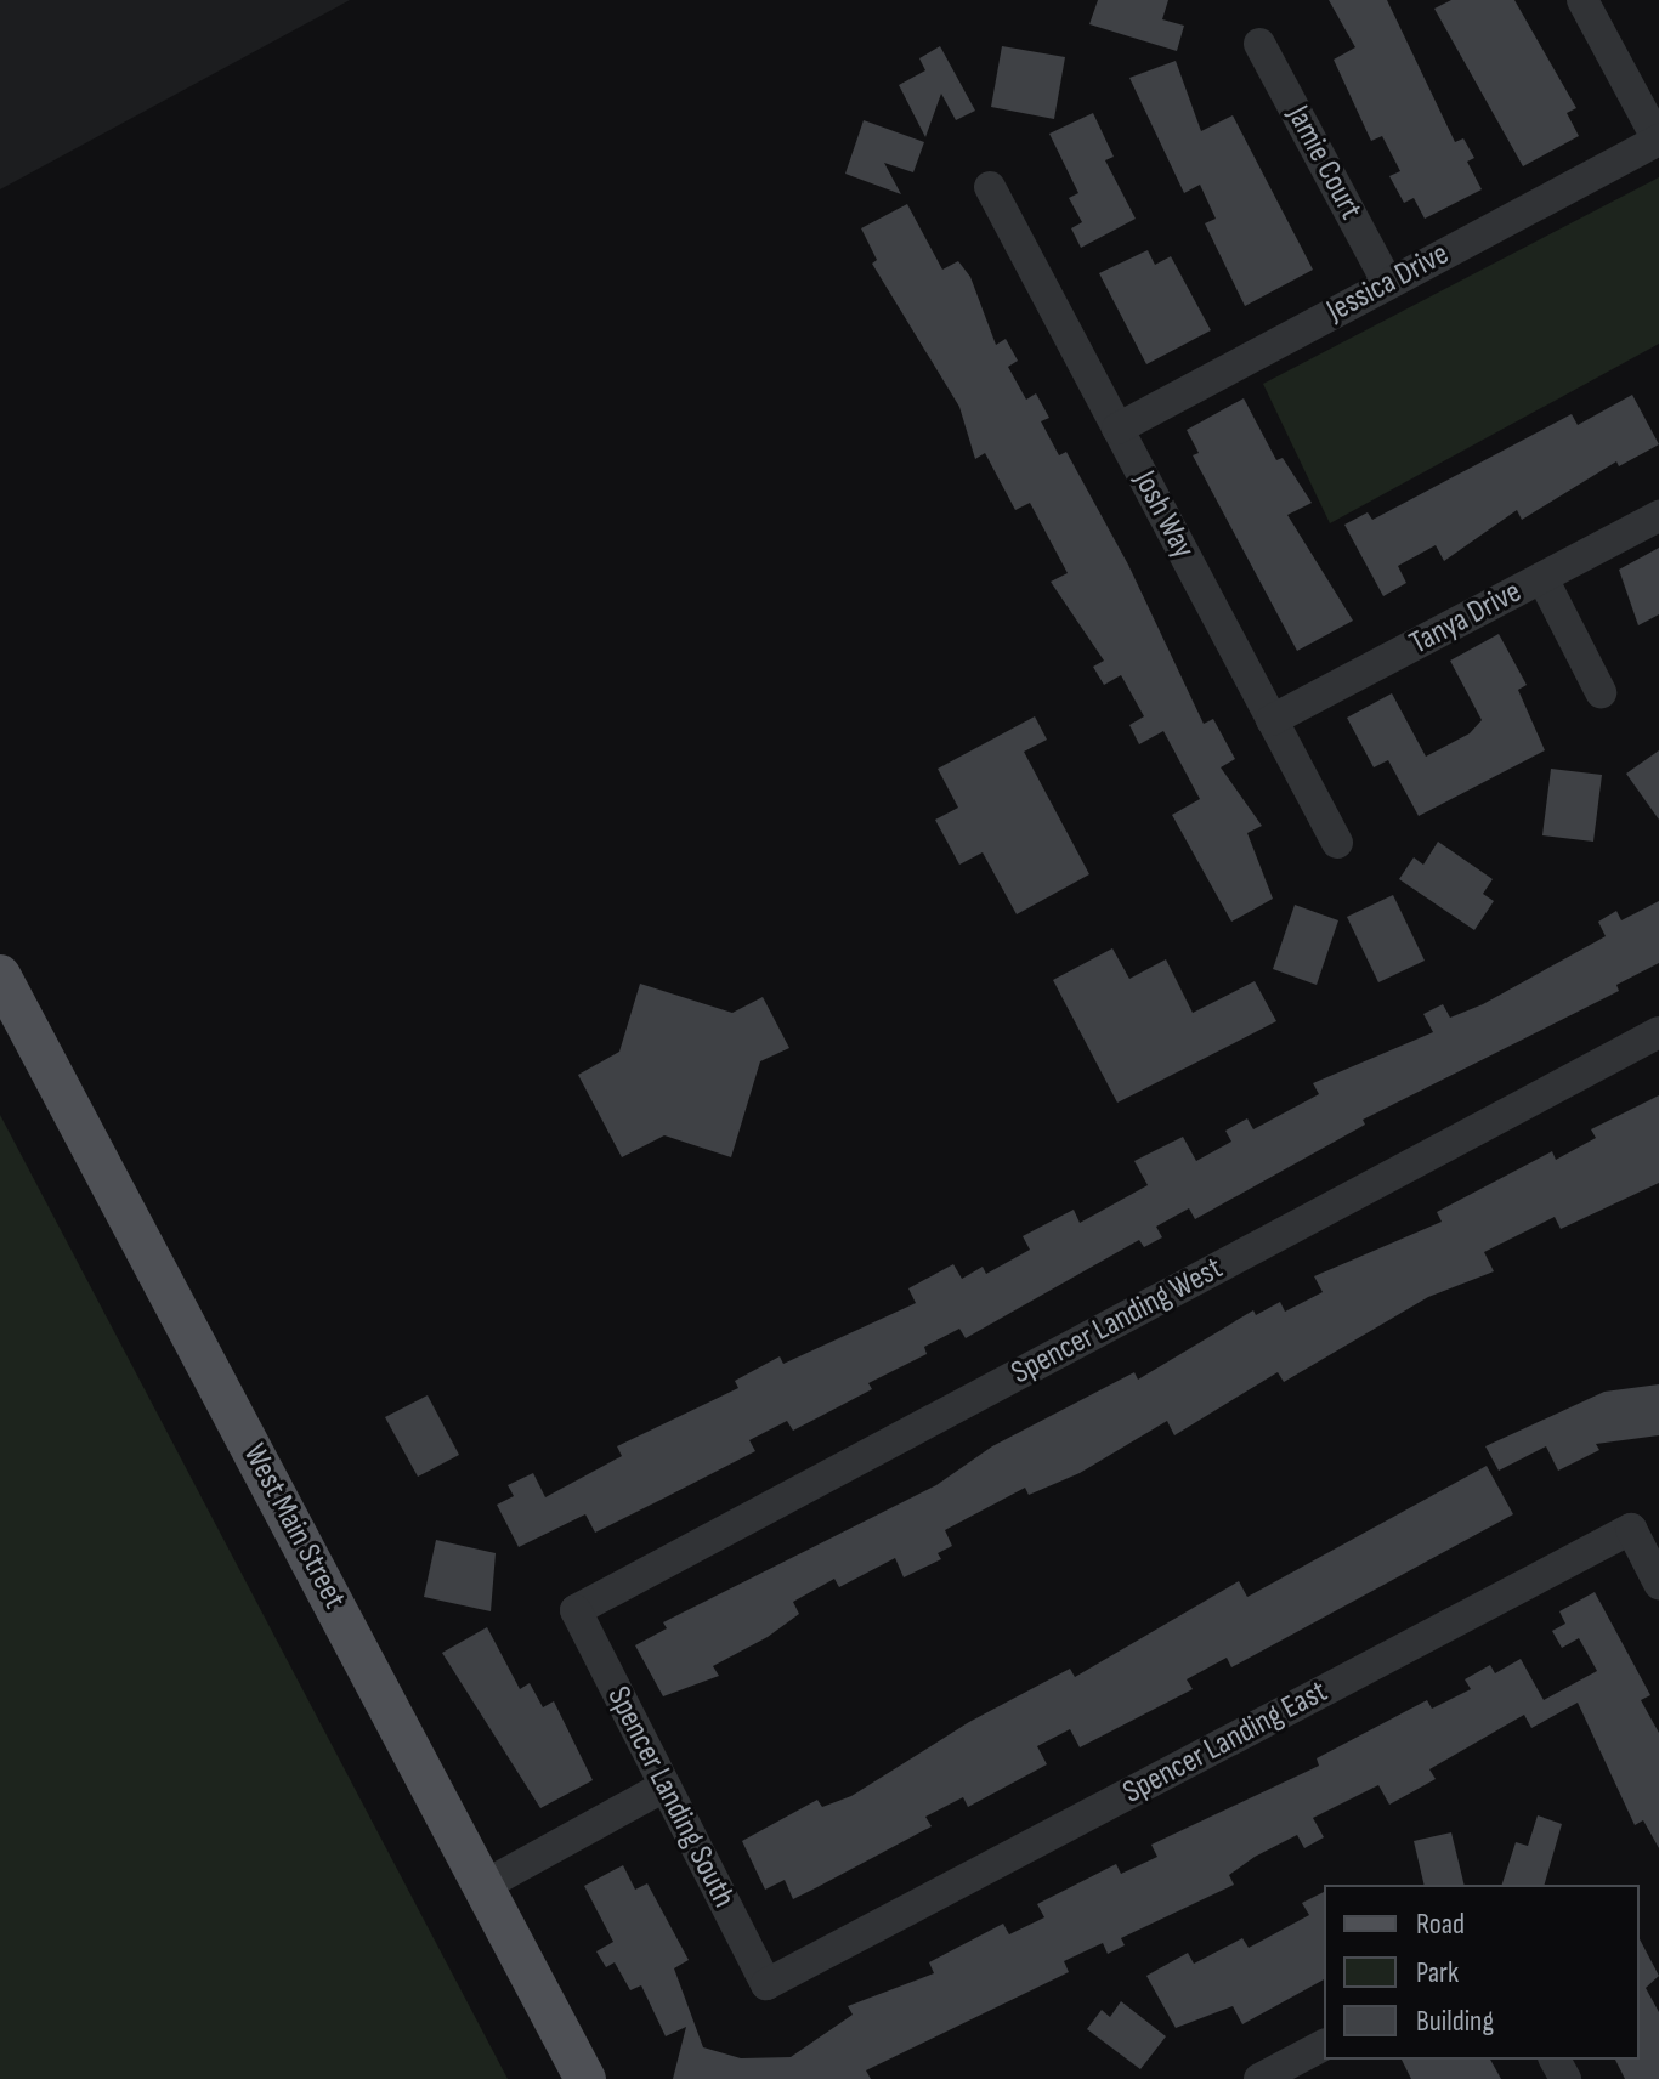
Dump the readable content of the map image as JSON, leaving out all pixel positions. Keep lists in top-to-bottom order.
{
  "streets": {
    "main road": ["West Main Street"],
    "street": [
      "Jamie Court",
      "Jessica Drive",
      "Josh Way",
      "Tanya Drive",
      "Spencer Landing West",
      "Spencer Landing East",
      "Spencer Landing South"
    ]
  },
  "crossings": [
    ["Jamie Court", "Jessica Drive"],
    ["Jessica Drive", "Josh Way"],
    ["Josh Way", "Tanya Drive"],
    ["Spencer Landing West", "Spencer Landing South"],
    ["Spencer Landing East", "Spencer Landing South"]
  ],
  "legend": ["Road", "Park", "Building"]
}
